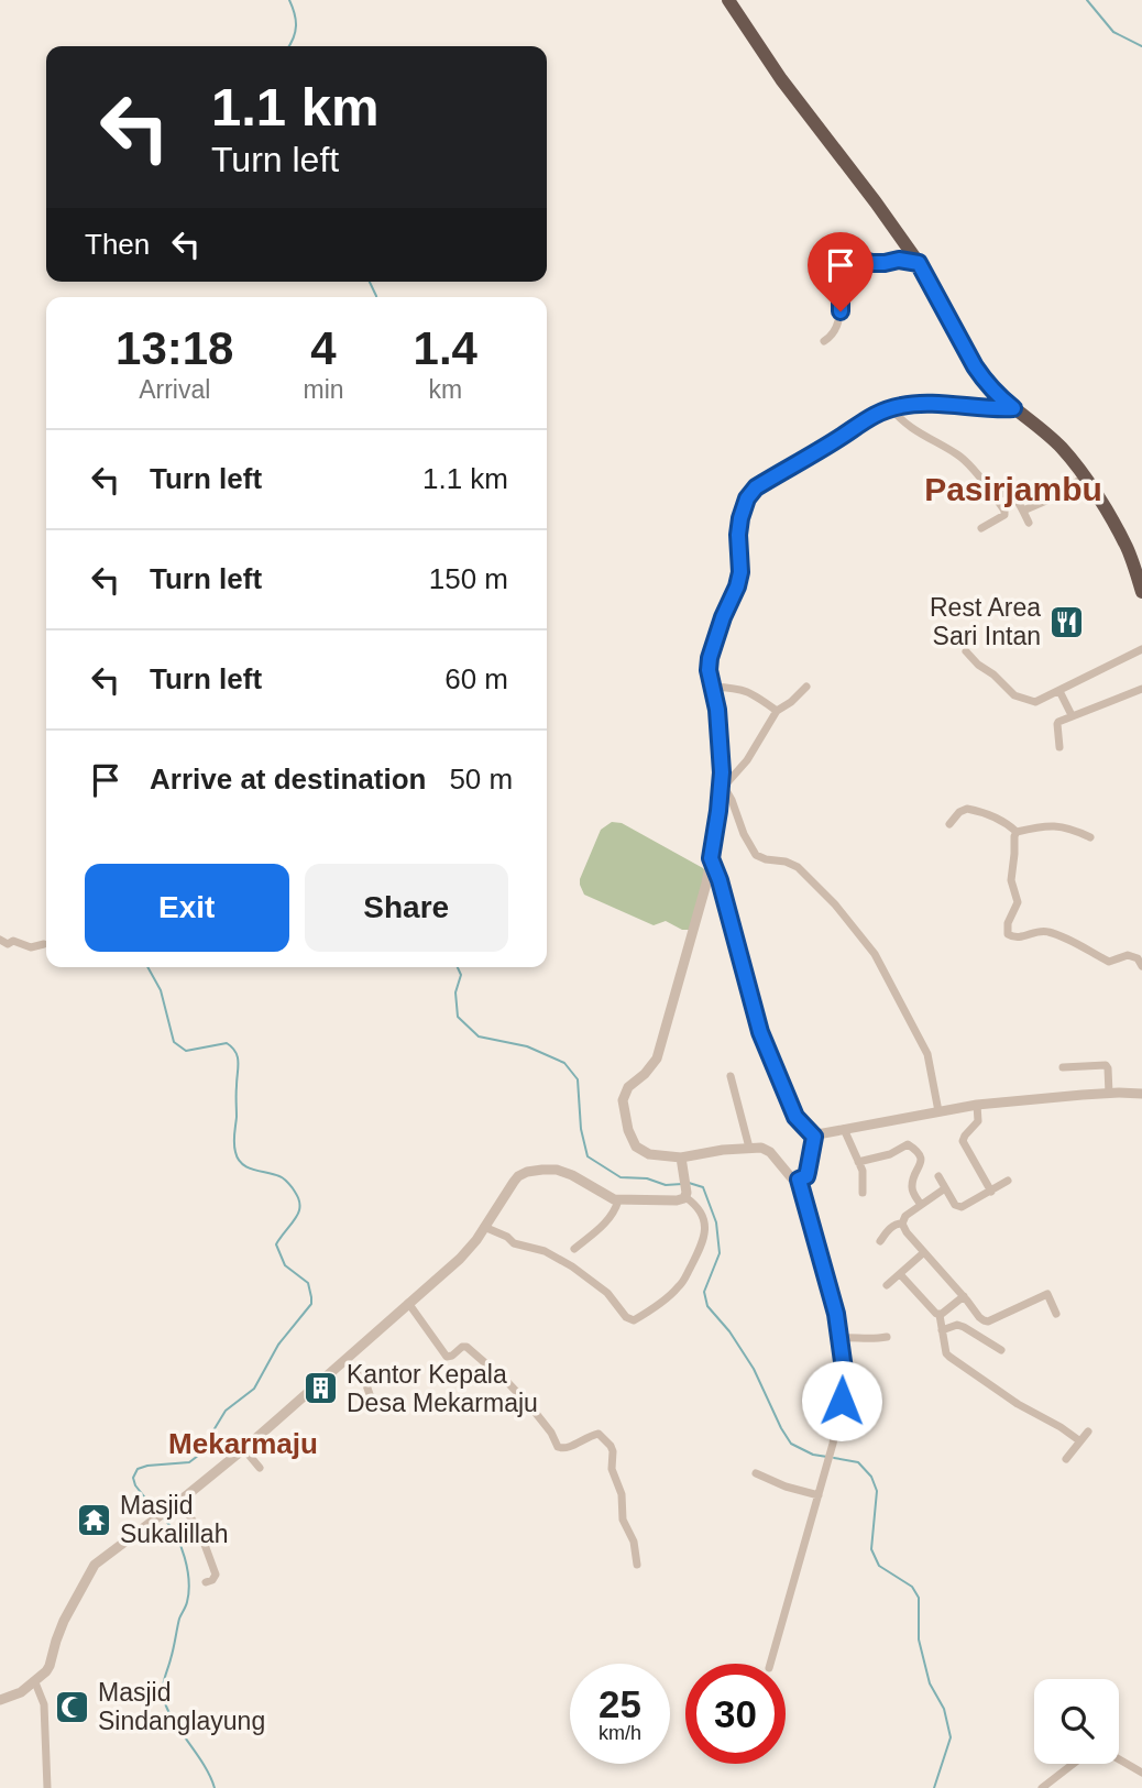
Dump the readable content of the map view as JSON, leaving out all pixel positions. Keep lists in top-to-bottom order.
{
  "districts": ["Pasirjambu", "Mekarmaju"],
  "places": {
    "restaurant": ["Rest Area Sari Intan"],
    "building": ["Kantor Kepala Desa Mekarmaju"],
    "temple": ["Masjid Sukalillah"],
    "mosque": ["Masjid Sindanglayung"]
  },
  "page": {
    "turn": ["1.1 km", "Turn left"],
    "then": "Then",
    "eta": [
      "13:18",
      "Arrival",
      "4",
      "min",
      "1.4",
      "km"
    ],
    "list": [
      {
        "name": "Turn left",
        "value": "1.1 km"
      },
      {
        "name": "Turn left",
        "value": "150 m"
      },
      {
        "name": "Turn left",
        "value": "60 m"
      },
      {
        "name": "Arrive at destination",
        "value": "50 m"
      }
    ],
    "buttons": ["Exit", "Share"],
    "speed": "25 km/h",
    "limit": "30"
  }
}
